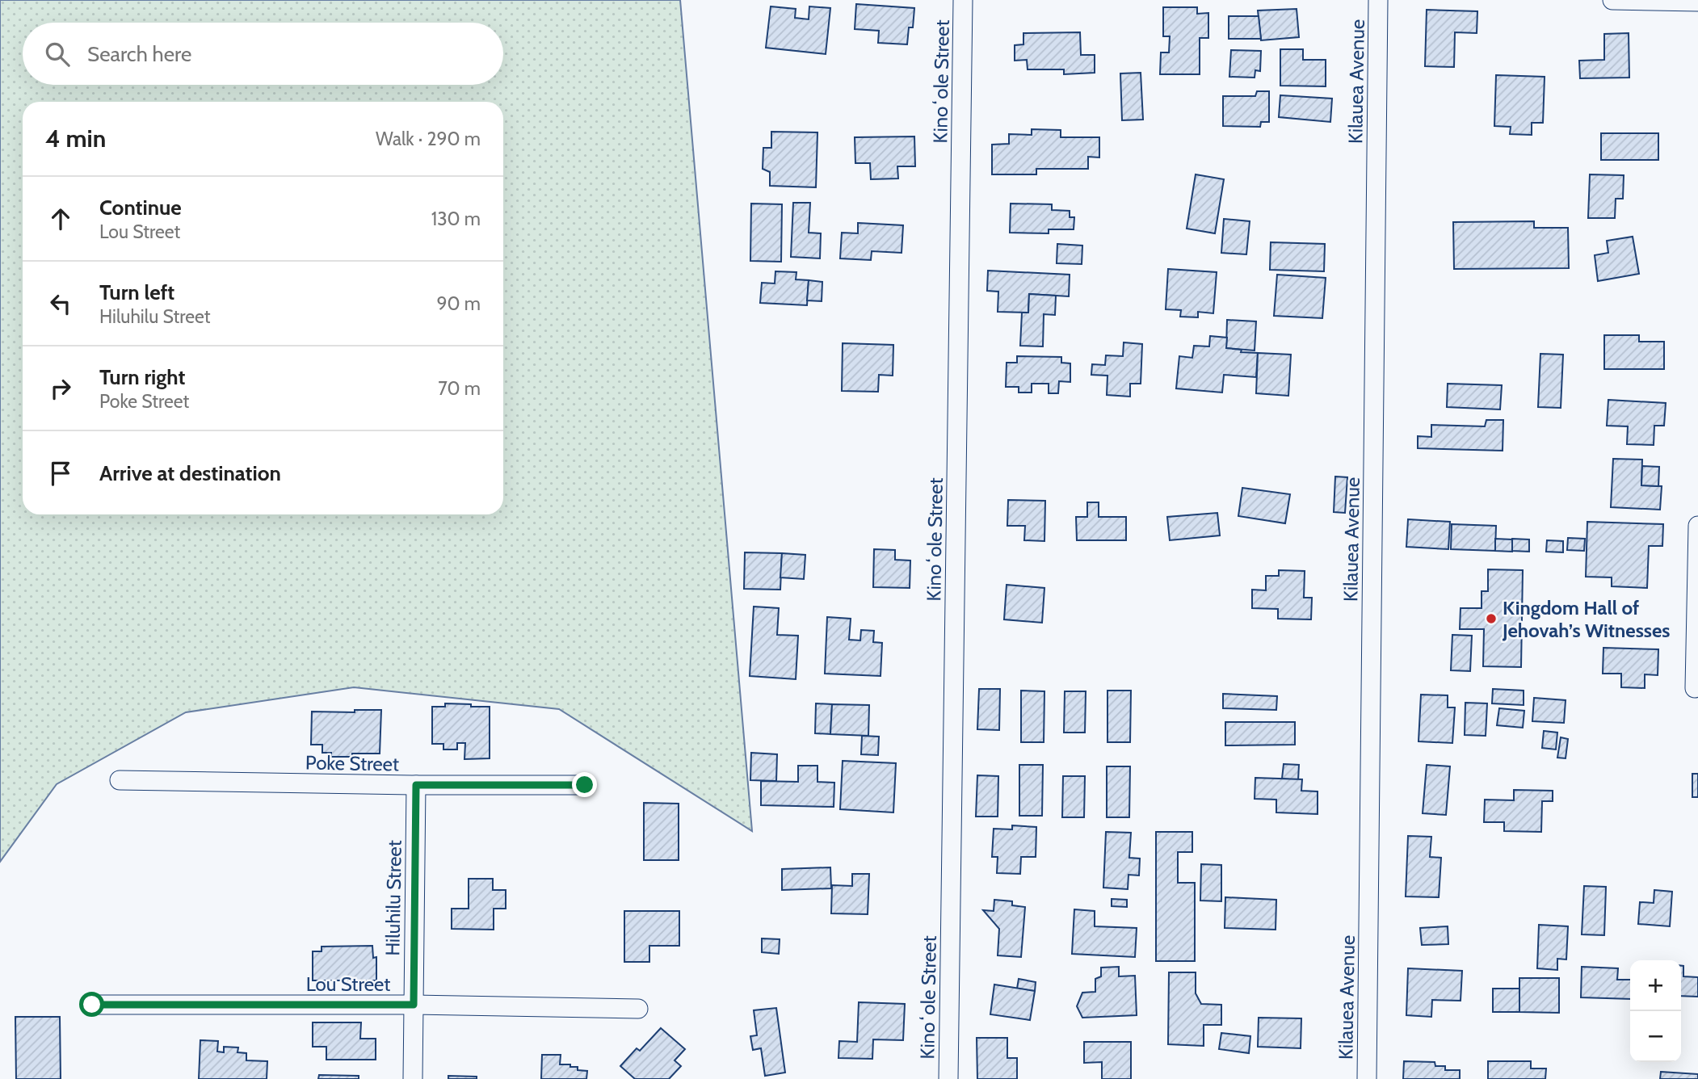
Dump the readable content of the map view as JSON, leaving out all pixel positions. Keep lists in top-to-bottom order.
{
  "streets": {
    "street": [
      "Kinoʻole Street",
      "Kilauea Avenue",
      "Poke Street",
      "Hiluhilu Street",
      "Lou Street"
    ]
  },
  "crossings": [
    ["Poke Street", "Hiluhilu Street"],
    ["Hiluhilu Street", "Lou Street"]
  ],
  "places": ["Kingdom Hall of Jehovah’s Witnesses"],
  "page": {
    "search": "Search here",
    "heading": ["4 min", "Walk · 290 m"],
    "list": [
      ["Continue", "Lou Street", "130 m"],
      ["Turn left", "Hiluhilu Street", "90 m"],
      ["Turn right", "Poke Street", "70 m"],
      "Arrive at destination"
    ],
    "map_buttons": ["+", "−"]
  }
}
